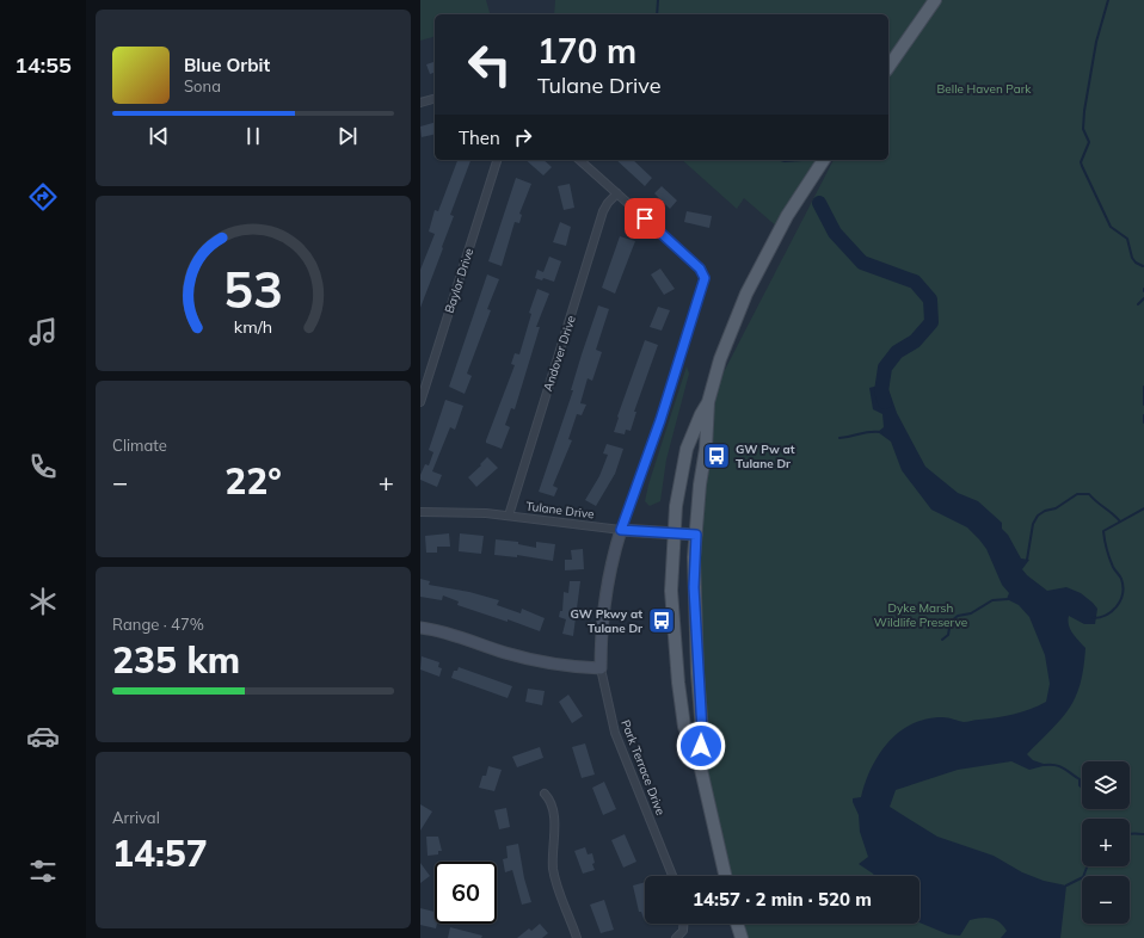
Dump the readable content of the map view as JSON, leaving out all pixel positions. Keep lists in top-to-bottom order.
{
  "streets": {
    "street": [
      "Baylor Drive",
      "Andover Drive",
      "Tulane Drive",
      "Park Terrace Drive"
    ]
  },
  "crossings": [
    ["Andover Drive", "Tulane Drive"],
    ["Andover Drive", "Park Terrace Drive"],
    ["Tulane Drive", "Park Terrace Drive"]
  ],
  "parks": ["Belle Haven Park", "Dyke Marsh Wildlife Preserve"],
  "places": {
    "bus stop": ["GW Pw at Tulane Dr", "GW Pkwy at Tulane Dr"]
  },
  "page": {
    "tabs": "14:55",
    "turn": ["170 m", "Tulane Drive"],
    "song": ["Blue Orbit", "Sona"],
    "then": "Then",
    "tile": [
      "Climate",
      ["Range · 47%", "235 km"],
      ["Arrival", "14:57"]
    ],
    "heat": ["−", "22°", "+"],
    "map_buttons": ["+", "−"],
    "limit": "60",
    "trip": "14:57 · 2 min · 520 m",
    "gauge": ["53", "km/h"]
  }
}
